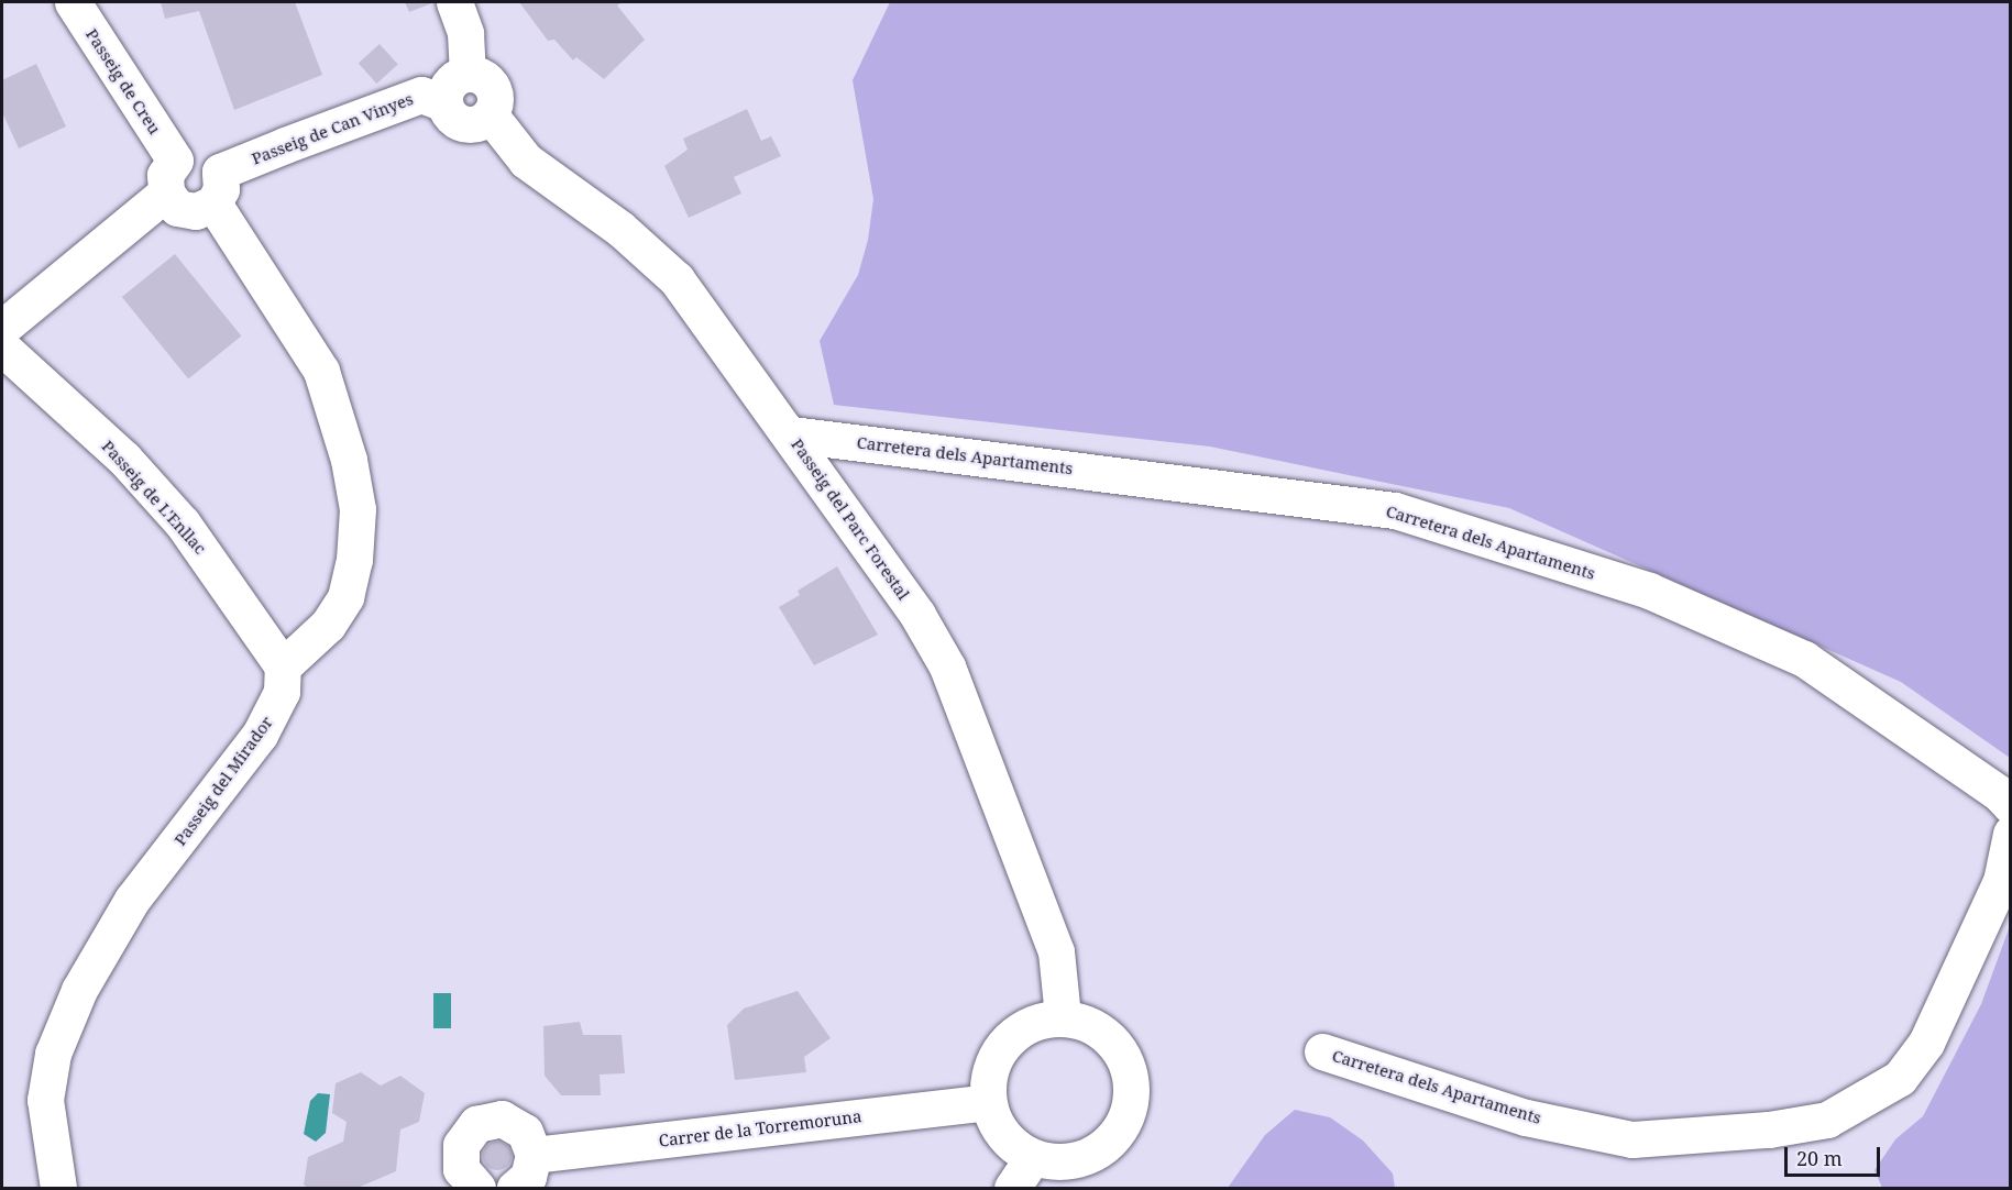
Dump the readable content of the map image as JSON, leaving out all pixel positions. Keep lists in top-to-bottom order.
{
  "streets": {
    "street": [
      "Passeig de Creu",
      "Passeig de Can Vinyes",
      "Carretera dels Apartaments",
      "Passeig de L'Enllac",
      "Passeig del Parc Forestal",
      "Passeig del Mirador",
      "Carrer de la Torremoruna"
    ]
  },
  "crossings": [
    ["Passeig de Creu", "Passeig de Can Vinyes"],
    ["Passeig de Can Vinyes", "Passeig del Parc Forestal"],
    ["Carretera dels Apartaments", "Passeig del Parc Forestal"],
    ["Passeig de L'Enllac", "Passeig del Mirador"],
    ["Passeig del Parc Forestal", "Carrer de la Torremoruna"]
  ],
  "scale_bar": "20 m"
}
